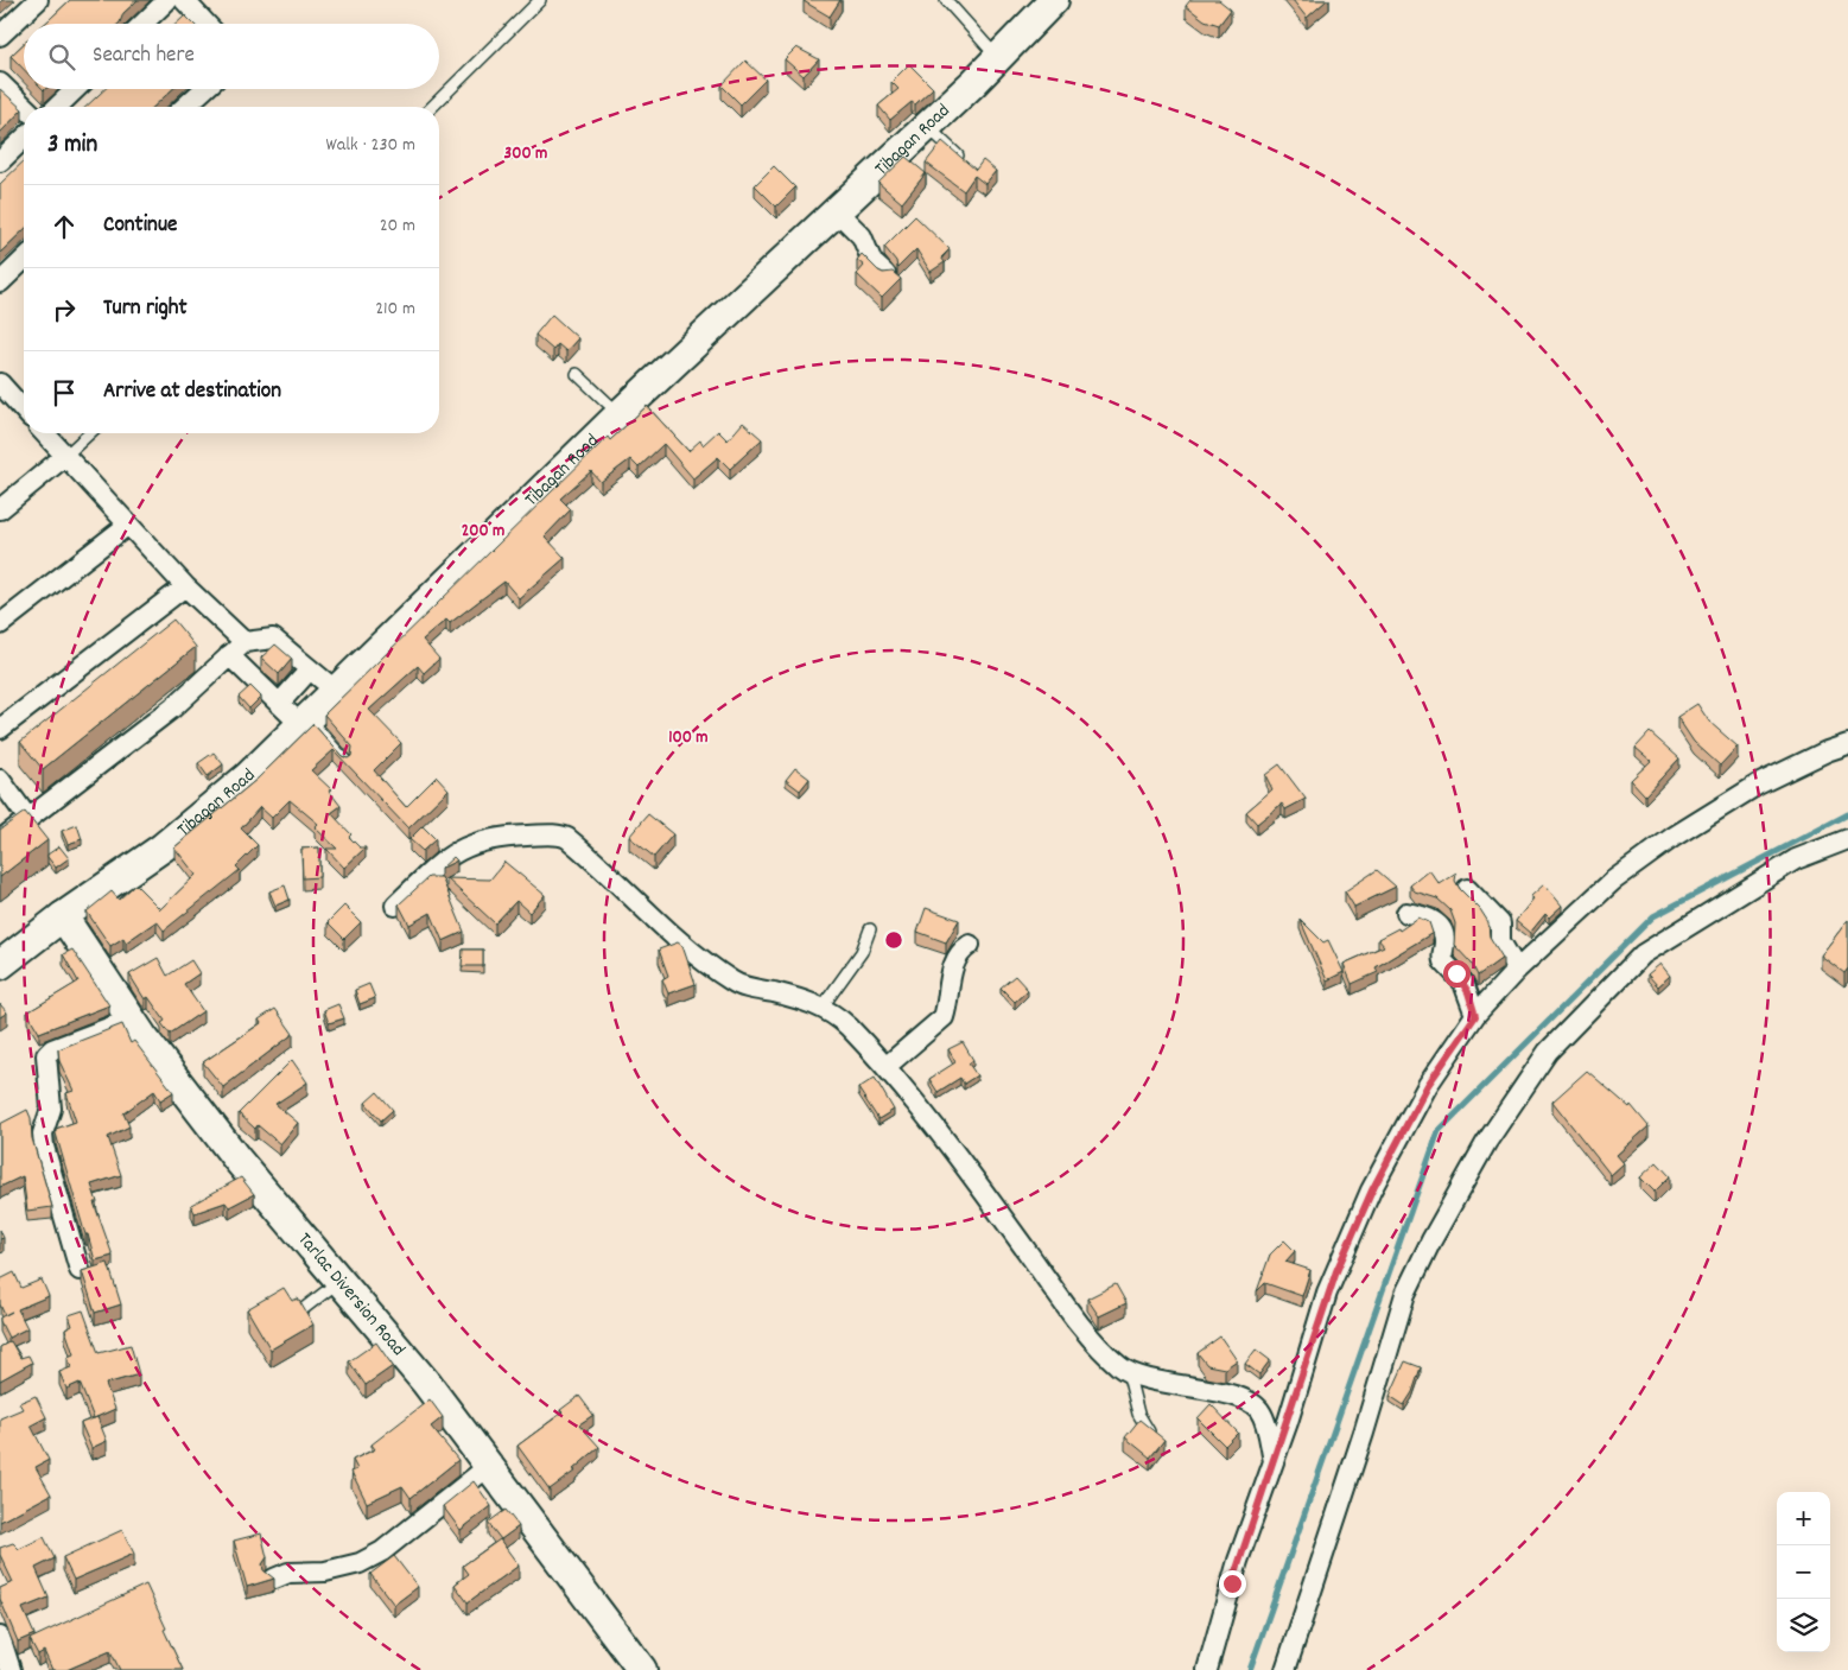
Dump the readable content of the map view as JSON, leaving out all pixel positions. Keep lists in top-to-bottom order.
{
  "streets": {
    "main road": ["Tibagan Road", "Tarlac Diversion Road"]
  },
  "crossings": [
    ["Tibagan Road", "Tarlac Diversion Road"]
  ],
  "page": {
    "search": "Search here",
    "heading": ["3 min", "Walk · 230 m"],
    "list": [
      ["Continue", "20 m"],
      ["Turn right", "210 m"],
      "Arrive at destination"
    ],
    "map_buttons": ["+", "−"]
  },
  "rings": ["300 m", "200 m", "100 m"]
}
